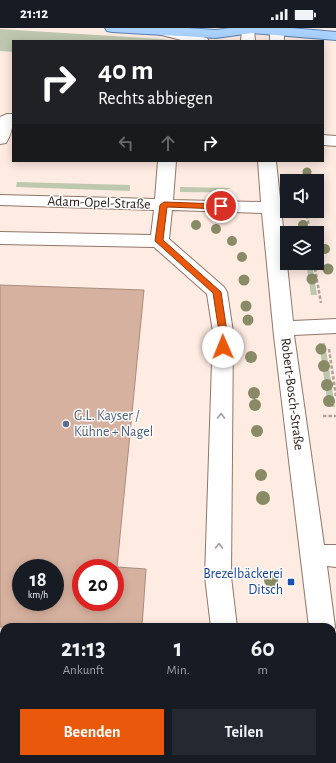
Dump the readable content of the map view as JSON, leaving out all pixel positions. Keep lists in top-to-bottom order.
{
  "streets": {
    "street": ["Adam-Opel-Straße", "Robert-Bosch-Straße"]
  },
  "crossings": [
    ["Adam-Opel-Straße", "Robert-Bosch-Straße"]
  ],
  "places": {
    "other": ["G.L. Kayser / Kühne + Nagel"],
    "transit": ["Brezelbäckerei Ditsch"]
  },
  "page": {
    "status": "21:12",
    "turn": ["40 m", "Rechts abbiegen"],
    "speed": "18 km/h",
    "limit": "20",
    "eta": [
      "21:13",
      "Ankunft",
      "1",
      "Min.",
      "60",
      "m"
    ],
    "buttons": ["Beenden", "Teilen"]
  }
}
